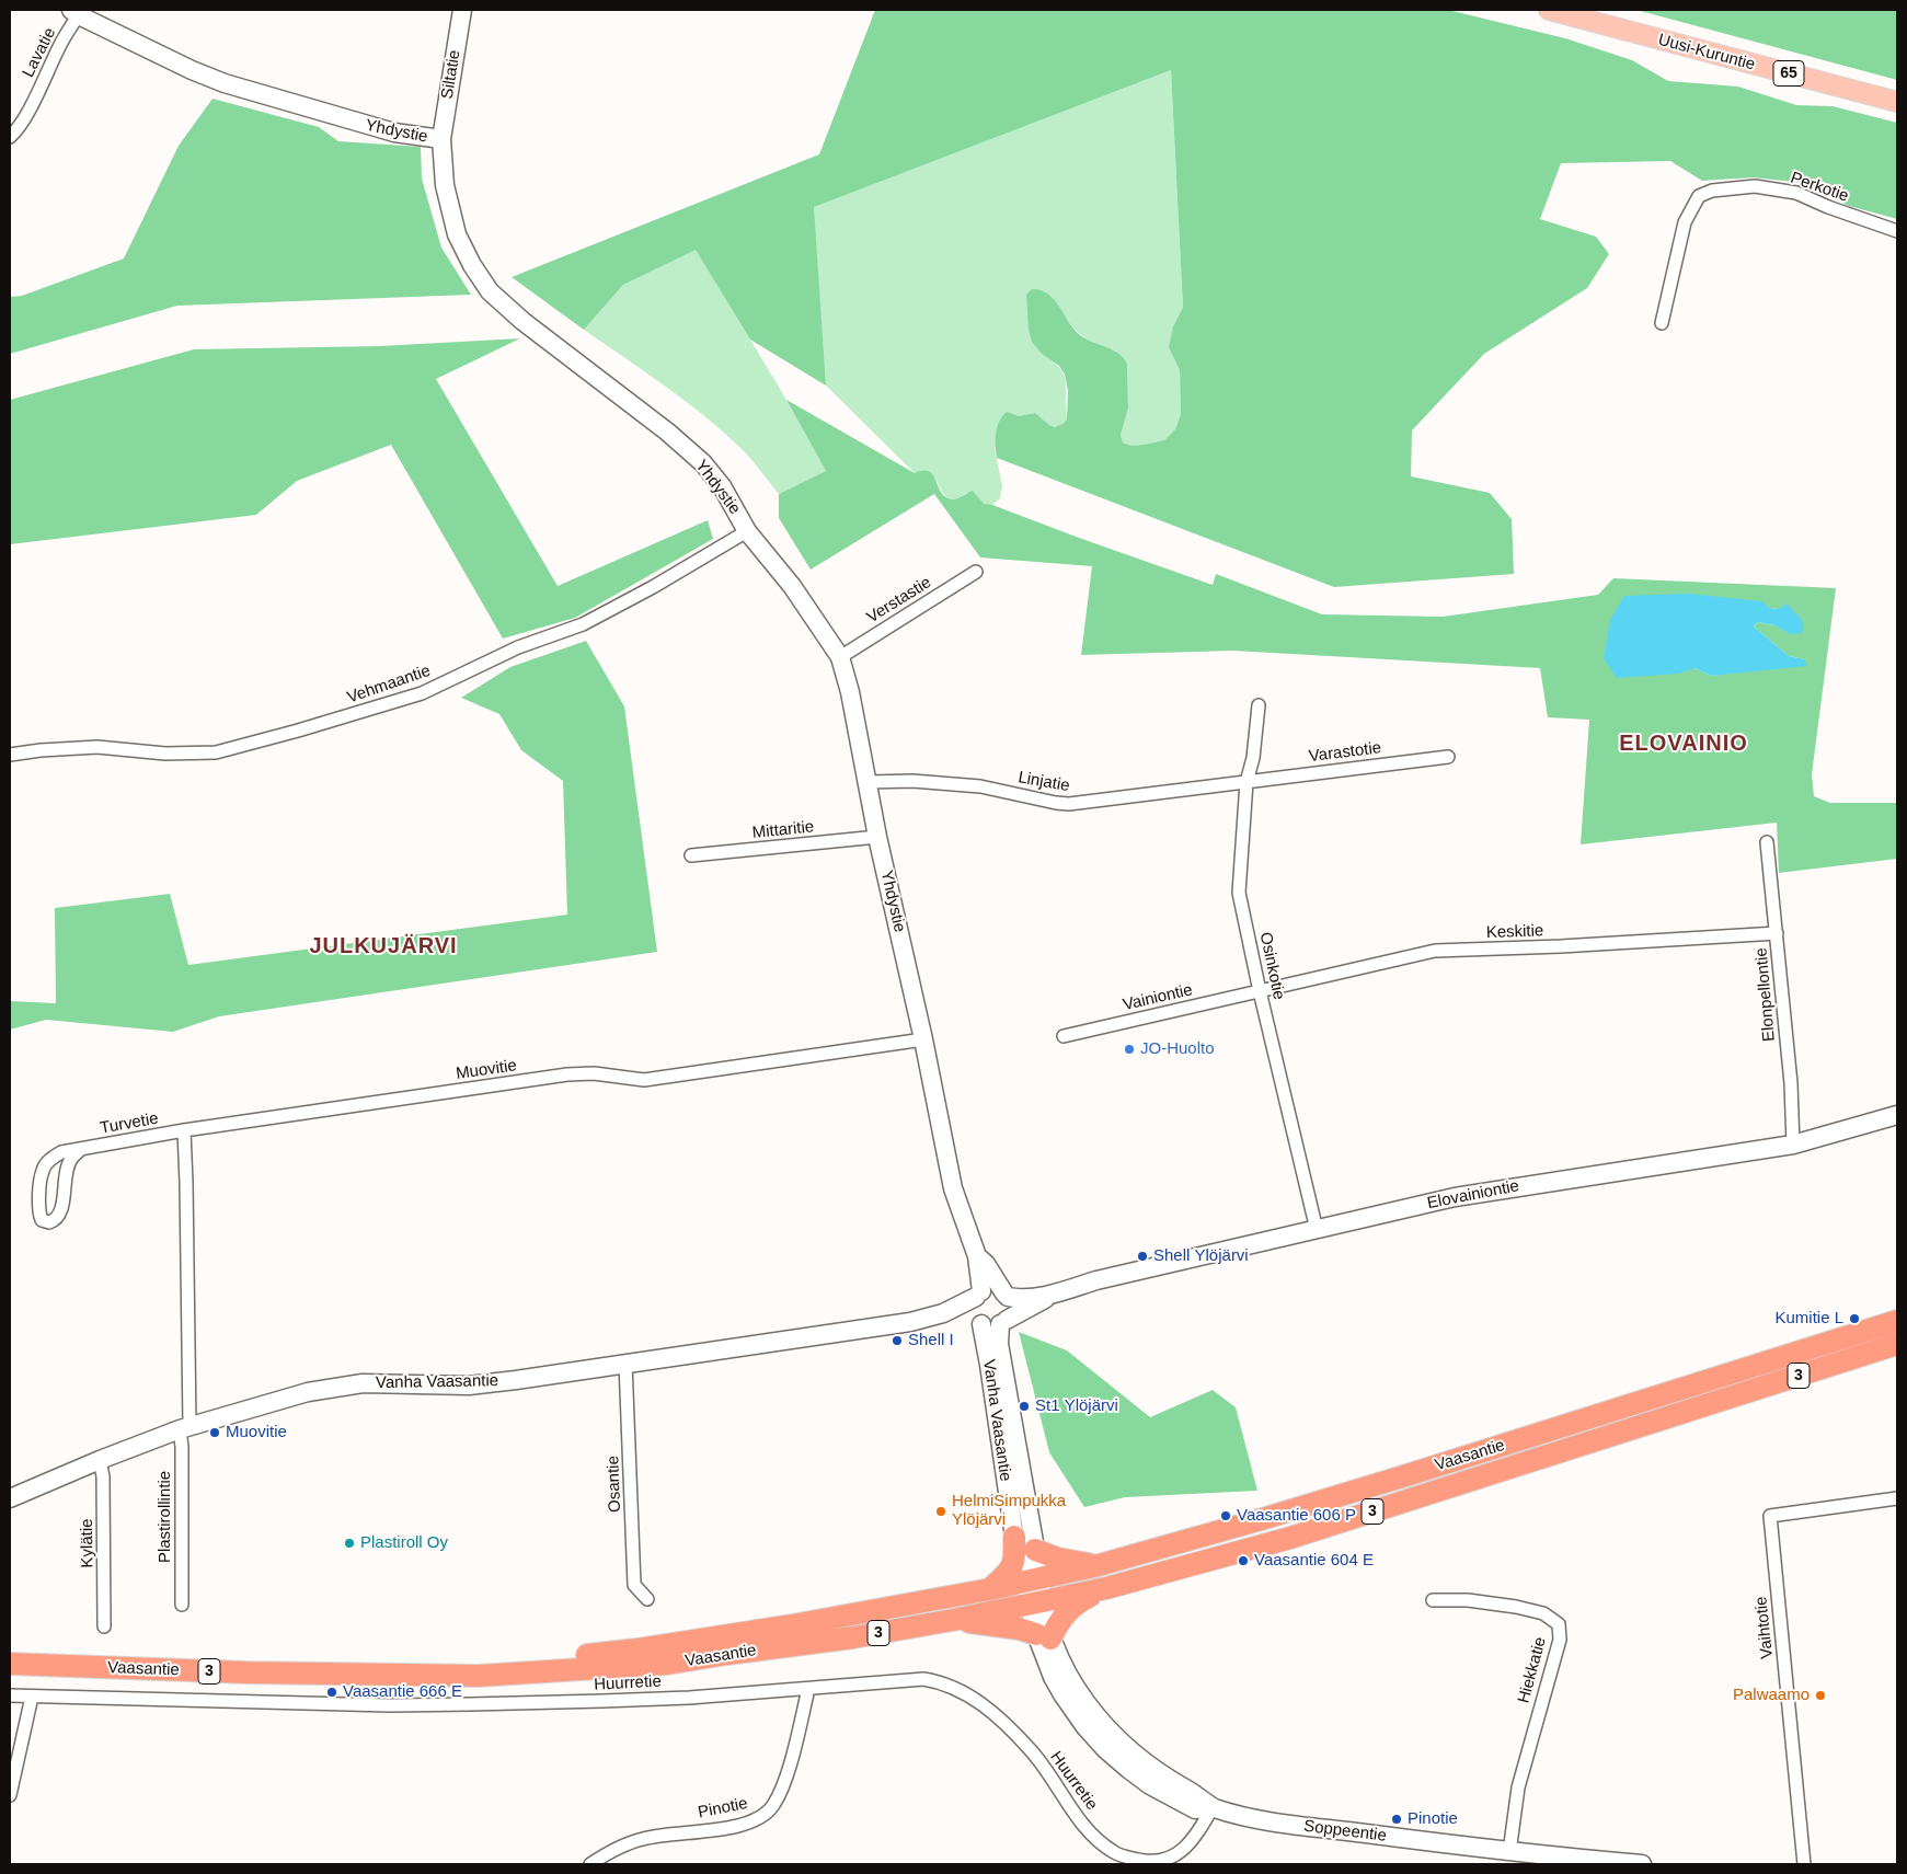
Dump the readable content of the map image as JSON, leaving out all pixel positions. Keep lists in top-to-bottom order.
{
  "streets": {
    "highway": ["3", "Vaasantie"],
    "main road": [
      "Uusi-Kuruntie",
      "65",
      "Siltatie",
      "Yhdystie",
      "Elovainiontie",
      "Vanha Vaasantie",
      "Soppeentie"
    ],
    "street": [
      "Lavatie",
      "Perkotie",
      "Verstastie",
      "Vehmaantie",
      "Varastotie",
      "Linjatie",
      "Mittaritie",
      "Keskitie",
      "Osinkotie",
      "Elonpellontie",
      "Vainiontie",
      "Muovitie",
      "Turvetie",
      "Osantie",
      "Plastirollintie",
      "Kylätie",
      "Vaihtotie",
      "Hiekkatie",
      "Huurretie",
      "Pinotie"
    ]
  },
  "crossings": [
    ["Lavatie", "Yhdystie"],
    ["Siltatie", "Yhdystie"],
    ["Yhdystie", "Verstastie"],
    ["Yhdystie", "Vehmaantie"],
    ["Yhdystie", "Linjatie"],
    ["Yhdystie", "Mittaritie"],
    ["Yhdystie", "Muovitie"],
    ["Yhdystie", "Elovainiontie"],
    ["Yhdystie", "Vanha Vaasantie"],
    ["Varastotie", "Linjatie"],
    ["Varastotie", "Osinkotie"],
    ["Linjatie", "Osinkotie"],
    ["Keskitie", "Osinkotie"],
    ["Keskitie", "Elonpellontie"],
    ["Keskitie", "Vainiontie"],
    ["Osinkotie", "Vainiontie"],
    ["Osinkotie", "Elovainiontie"],
    ["Elonpellontie", "Elovainiontie"],
    ["Muovitie", "Turvetie"],
    ["Elovainiontie", "Vanha Vaasantie"],
    ["Vanha Vaasantie", "Vaasantie"],
    ["Vanha Vaasantie", "Osantie"],
    ["Vanha Vaasantie", "Plastirollintie"],
    ["Vanha Vaasantie", "Kylätie"],
    ["Vanha Vaasantie", "Soppeentie"],
    ["Vaasantie", "Soppeentie"],
    ["Hiekkatie", "Soppeentie"],
    ["Huurretie", "Pinotie"],
    ["Huurretie", "Soppeentie"]
  ],
  "districts": ["ELOVAINIO", "JULKUJÄRVI"],
  "places": [
    "JO-Huolto",
    "Shell Ylöjärvi",
    "Kumitie L",
    "Shell I",
    "St1 Ylöjärvi",
    "Muovitie",
    "HelmiSimpukka Ylöjärvi",
    "Vaasantie 606 P",
    "Plastiroll Oy",
    "Vaasantie 604 E",
    "Vaasantie 666 E",
    "Palwaamo",
    "Pinotie"
  ]
}
